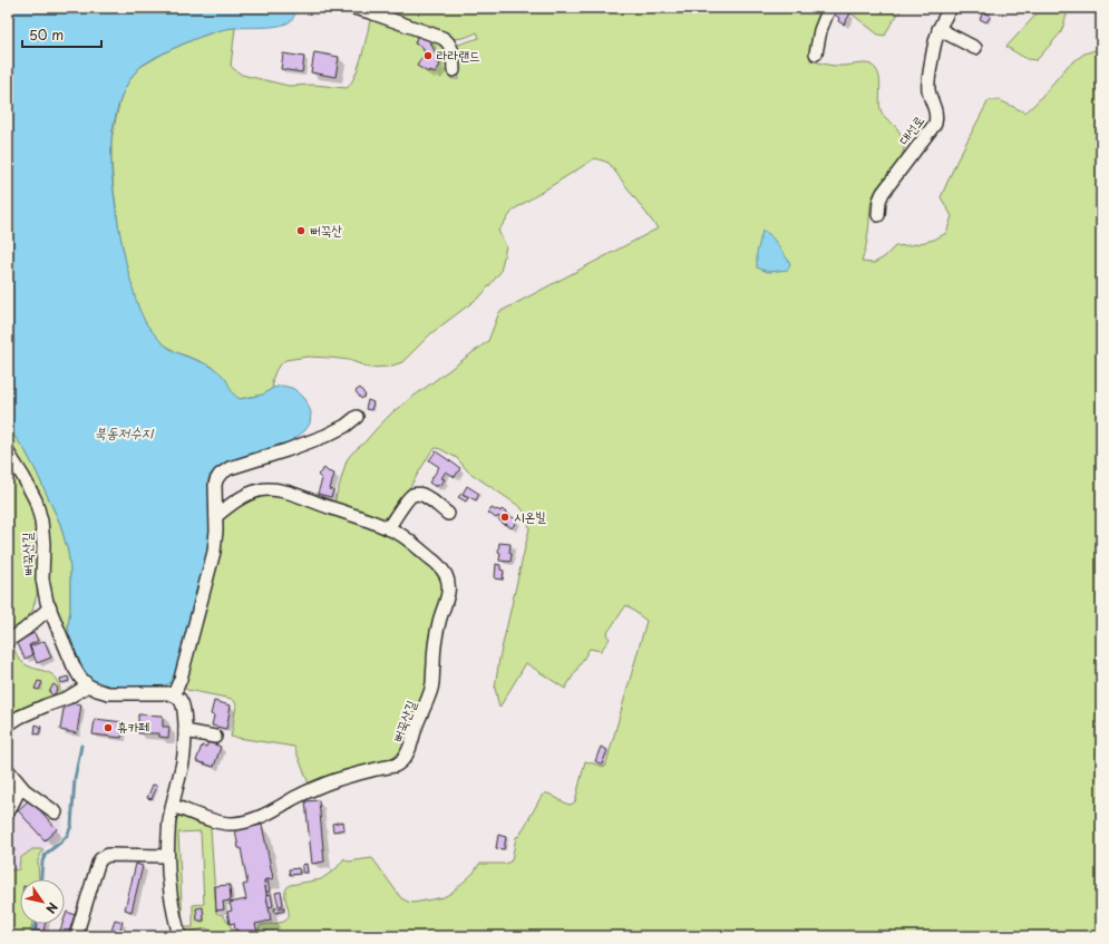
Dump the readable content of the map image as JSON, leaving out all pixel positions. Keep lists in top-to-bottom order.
{
  "streets": {
    "street": ["대선로", "뻐꾹산길"]
  },
  "water": ["북동저수지"],
  "places": [
    "라라랜드",
    "뻐꾹산",
    "시온빌",
    "휴카페"
  ],
  "scale_bar": "50 m",
  "north": "bottom right"
}
